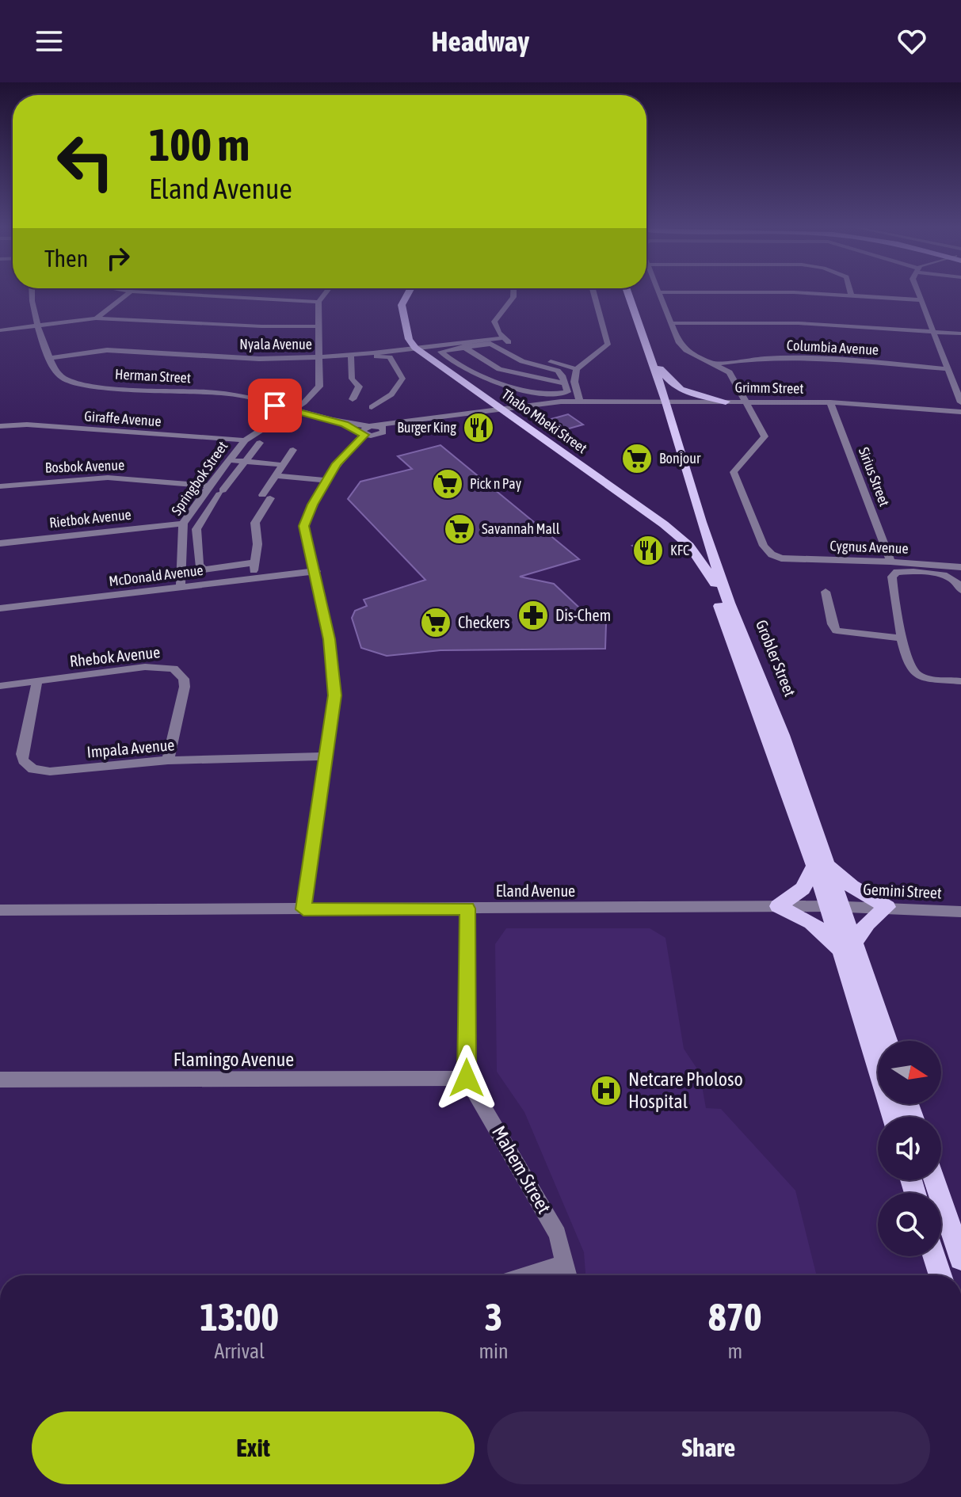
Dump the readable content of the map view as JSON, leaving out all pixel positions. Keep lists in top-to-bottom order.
{
  "streets": {
    "main road": ["Thabo Mbeki Street", "Grobler Street"],
    "street": [
      "Nyala Avenue",
      "Columbia Avenue",
      "Herman Street",
      "Grimm Street",
      "Giraffe Avenue",
      "Bosbok Avenue",
      "Sirius Street",
      "Springbok Street",
      "Rietbok Avenue",
      "Cygnus Avenue",
      "McDonald Avenue",
      "Rhebok Avenue",
      "Impala Avenue",
      "Eland Avenue",
      "Gemini Street",
      "Flamingo Avenue",
      "Mahem Street"
    ]
  },
  "crossings": [
    ["Nyala Avenue", "Herman Street"],
    ["Nyala Avenue", "Thabo Mbeki Street"],
    ["Nyala Avenue", "Springbok Street"],
    ["Herman Street", "Grimm Street"],
    ["Herman Street", "Springbok Street"],
    ["Grimm Street", "Thabo Mbeki Street"],
    ["Grimm Street", "Sirius Street"],
    ["Grimm Street", "Cygnus Avenue"],
    ["Grimm Street", "McDonald Avenue"],
    ["Grimm Street", "Grobler Street"],
    ["Grimm Street", "Impala Avenue"],
    ["Grimm Street", "Eland Avenue"],
    ["Giraffe Avenue", "Springbok Street"],
    ["Thabo Mbeki Street", "Grobler Street"],
    ["Bosbok Avenue", "Springbok Street"],
    ["Sirius Street", "Cygnus Avenue"],
    ["Springbok Street", "Rietbok Avenue"],
    ["Springbok Street", "McDonald Avenue"],
    ["Rhebok Avenue", "Impala Avenue"],
    ["Grobler Street", "Eland Avenue"],
    ["Grobler Street", "Gemini Street"],
    ["Eland Avenue", "Gemini Street"],
    ["Flamingo Avenue", "Mahem Street"]
  ],
  "places": {
    "restaurant": ["Burger King", "KFC"],
    "supermarket": [
      "Bonjour",
      "Pick n Pay",
      "Savannah Mall",
      "Checkers"
    ],
    "pharmacy": ["Dis-Chem"],
    "hospital": ["Netcare Pholoso Hospital"]
  },
  "north": "right",
  "page": {
    "header": "Headway",
    "turn": ["100 m", "Eland Avenue"],
    "then": "Then",
    "eta": [
      "13:00",
      "Arrival",
      "3",
      "min",
      "870",
      "m"
    ],
    "buttons": ["Exit", "Share"]
  }
}
